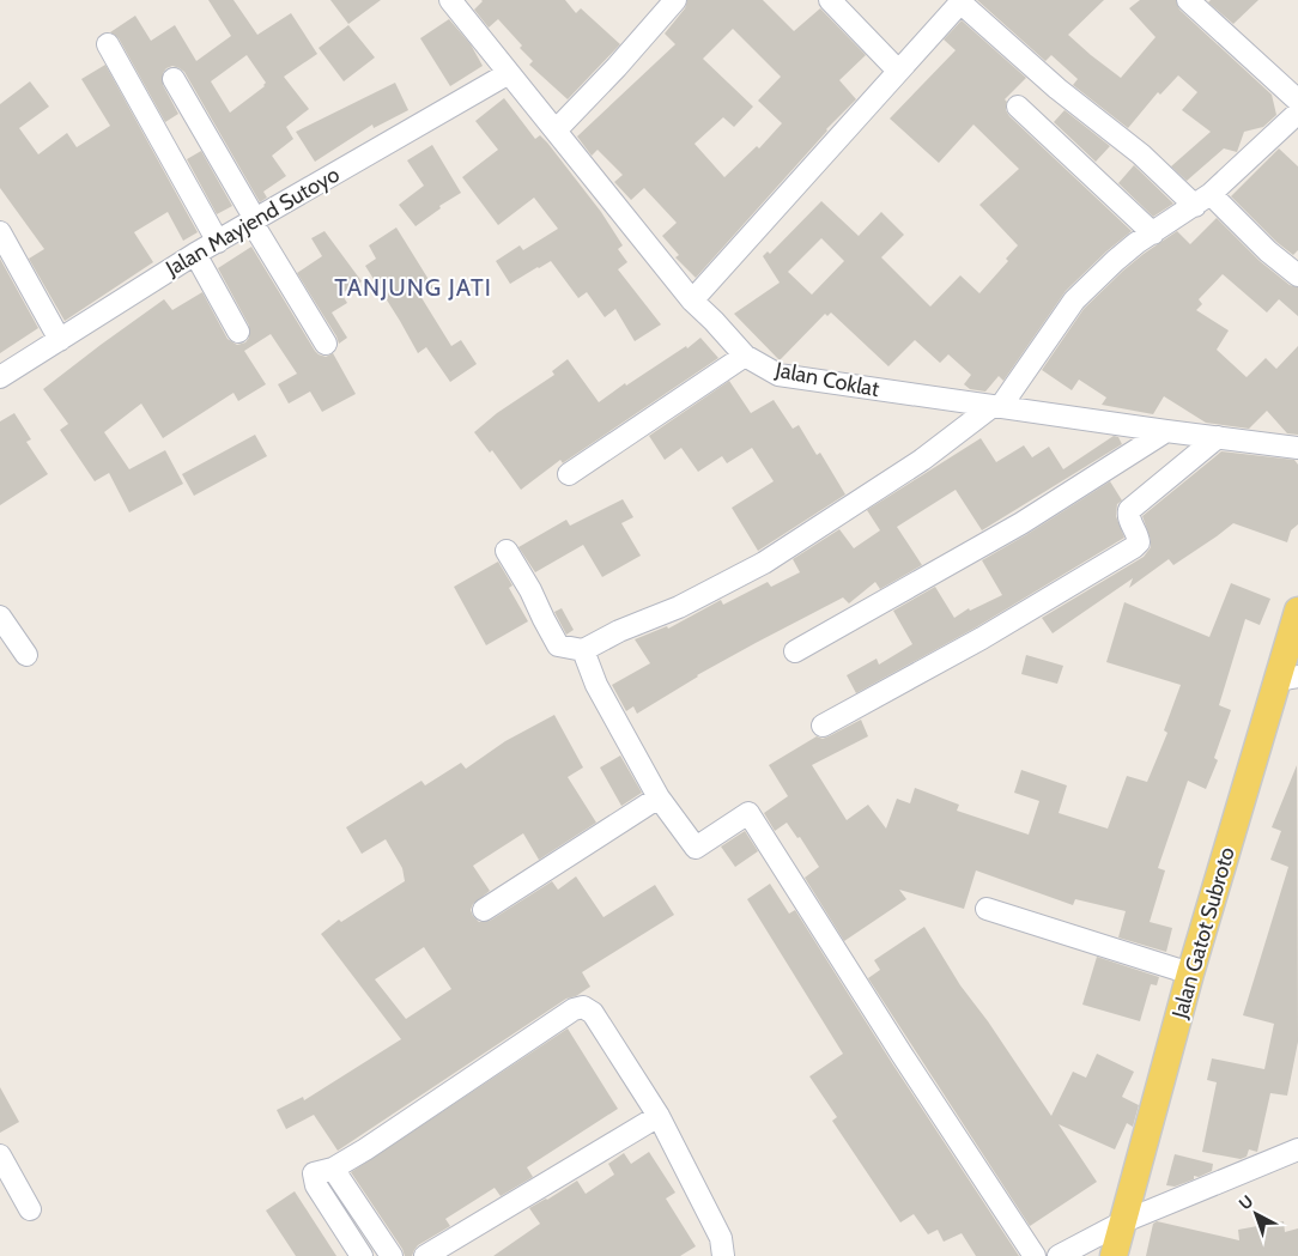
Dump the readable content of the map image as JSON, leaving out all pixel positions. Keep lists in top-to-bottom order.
{
  "streets": {
    "main road": ["Jalan Gatot Subroto"],
    "street": ["Jalan Mayjend Sutoyo", "Jalan Coklat"]
  },
  "crossings": [
    ["Jalan Mayjend Sutoyo", "Jalan Coklat"]
  ],
  "districts": ["TANJUNG JATI"],
  "north": "top left"
}
